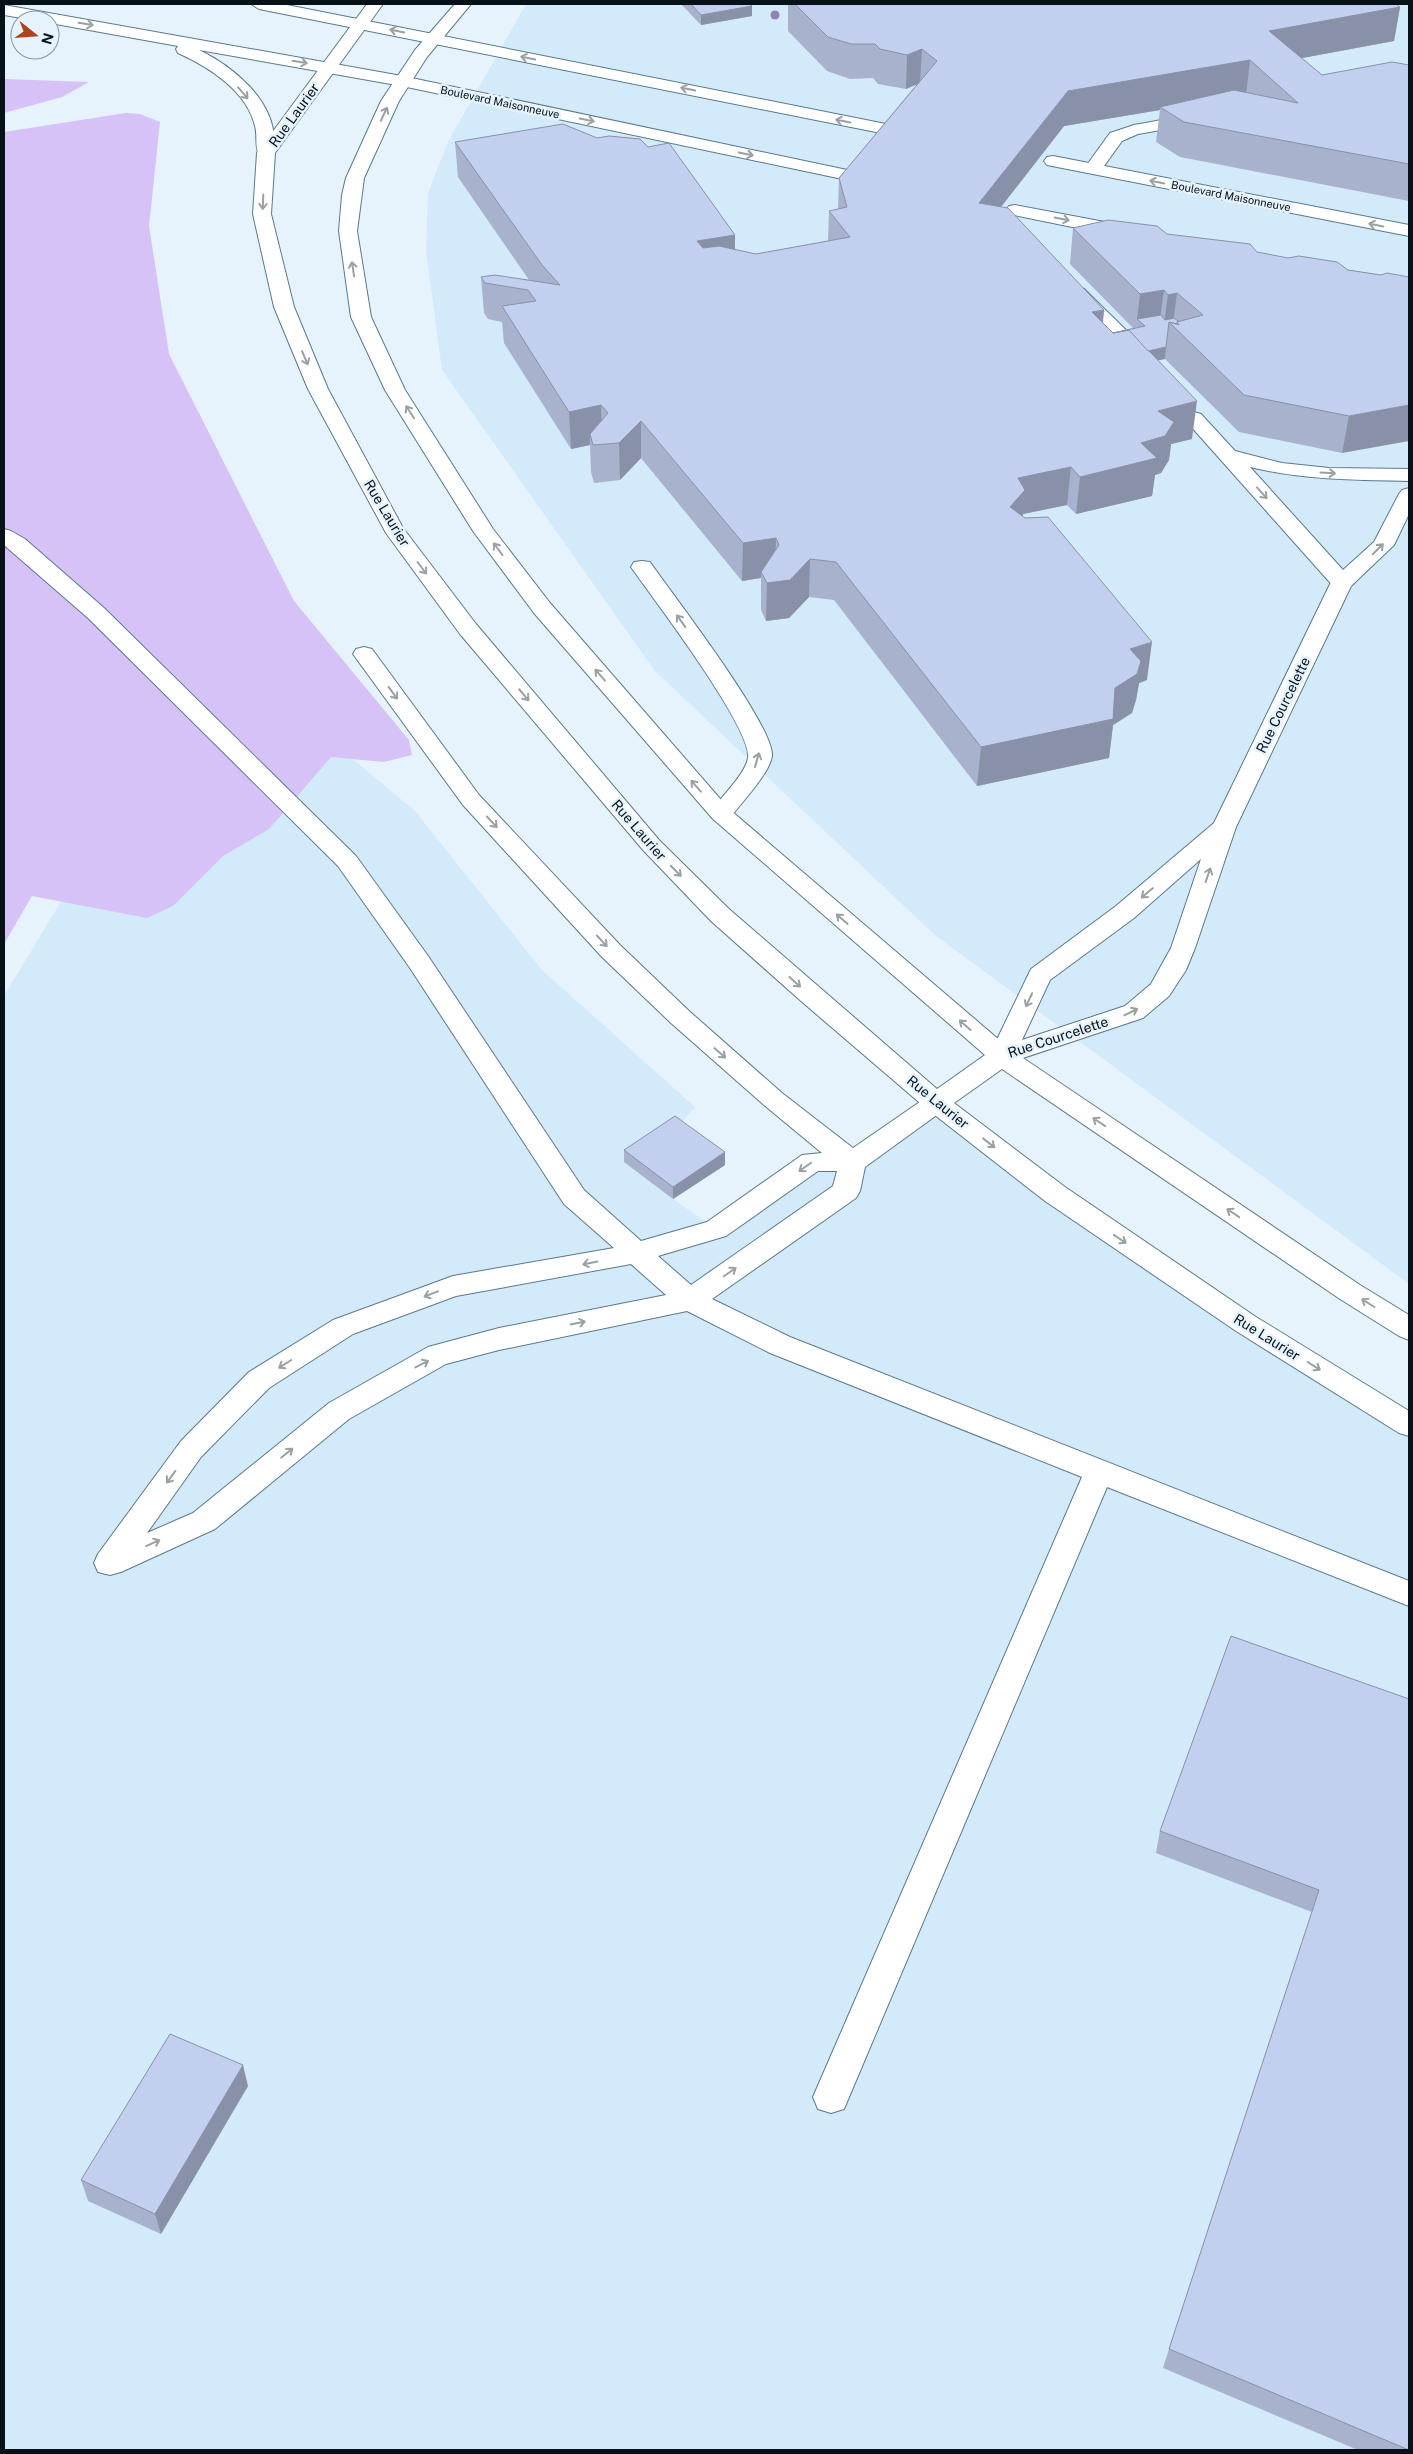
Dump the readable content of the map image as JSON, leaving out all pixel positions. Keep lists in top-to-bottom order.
{
  "streets": {
    "main road": ["Boulevard Maisonneuve", "Rue Laurier", "Rue Courcelette"]
  },
  "crossings": [
    ["Boulevard Maisonneuve", "Rue Laurier"]
  ],
  "north": "right"
}
